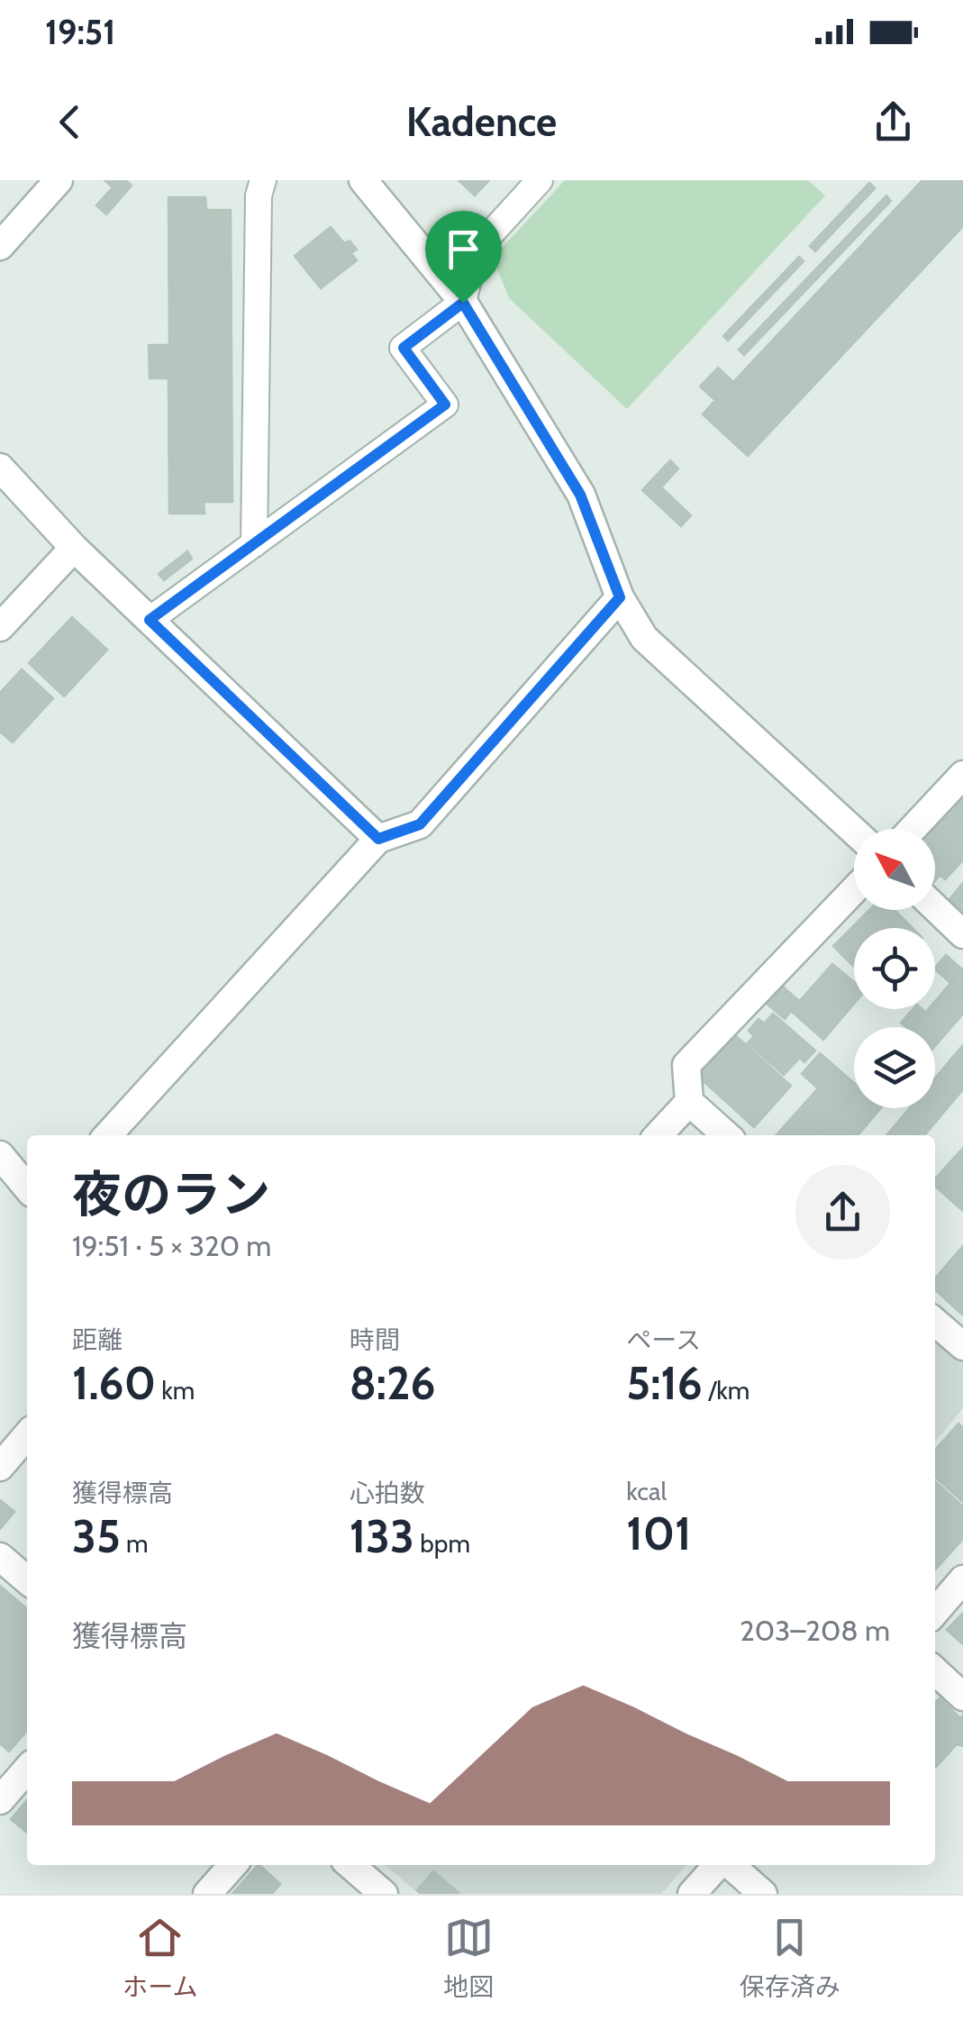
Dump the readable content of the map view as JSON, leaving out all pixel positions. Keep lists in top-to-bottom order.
{
  "north": "top left",
  "page": {
    "status": "19:51",
    "header": "Kadence",
    "heading": ["夜のラン", "19:51 · 5 × 320 m"],
    "stats": [
      ["距離", "1.60 km"],
      ["時間", "8:26"],
      ["ペース", "5:16 /km"],
      ["獲得標高", "35 m"],
      ["心拍数", "133 bpm"],
      ["kcal", "101"]
    ],
    "chart": ["獲得標高", "203–208 m"],
    "tabs": ["ホーム", "地図", "保存済み"]
  }
}
